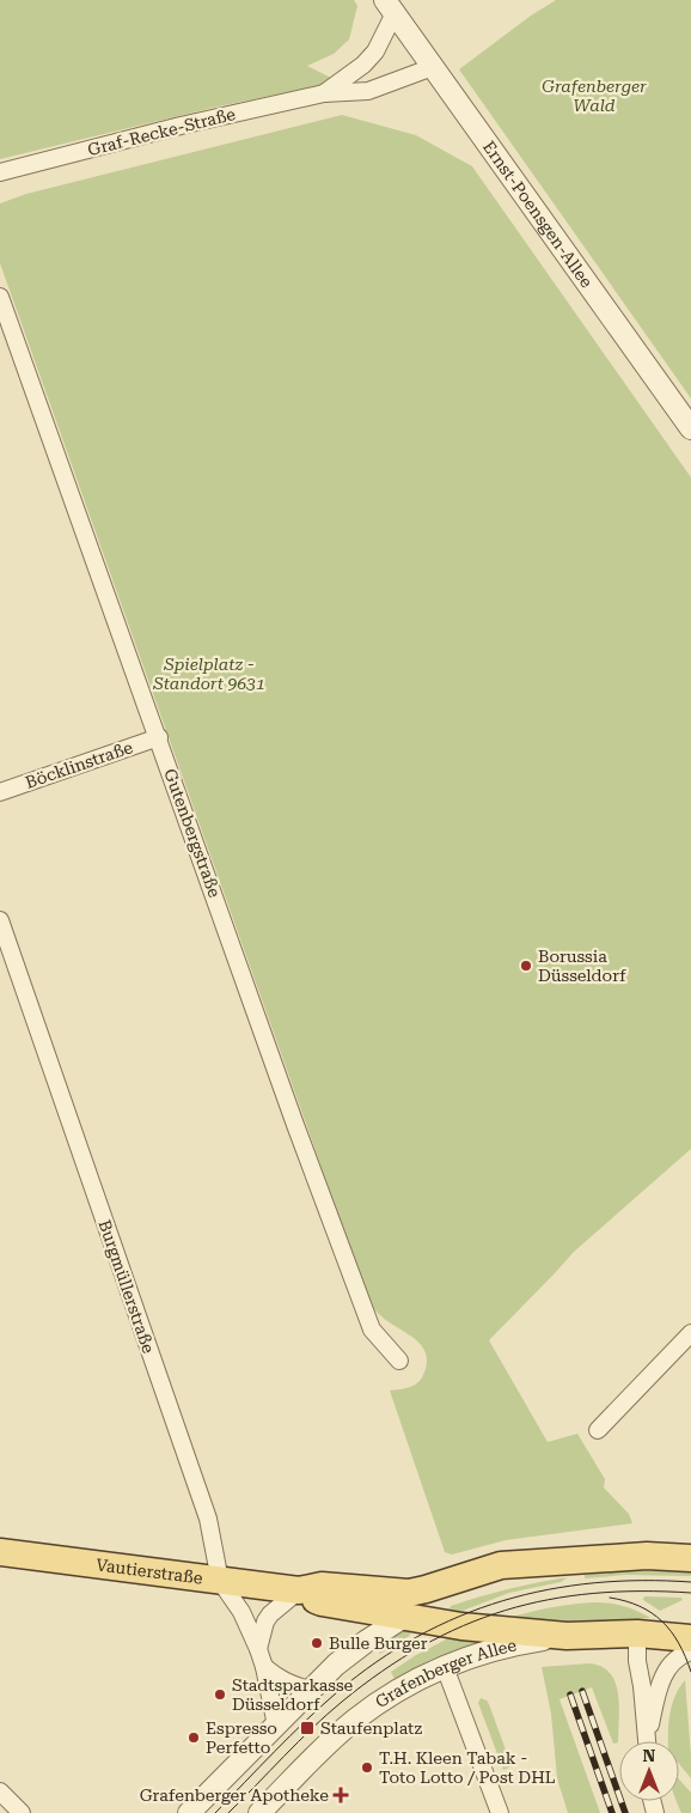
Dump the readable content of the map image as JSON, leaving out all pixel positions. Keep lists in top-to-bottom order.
{
  "streets": {
    "main road": ["Vautierstraße"],
    "street": [
      "Graf-Recke-Straße",
      "Ernst-Poensgen-Allee",
      "Böcklinstraße",
      "Gutenbergstraße",
      "Burgmüllerstraße",
      "Grafenberger Allee"
    ]
  },
  "crossings": [
    ["Graf-Recke-Straße", "Ernst-Poensgen-Allee"],
    ["Böcklinstraße", "Gutenbergstraße"],
    ["Burgmüllerstraße", "Vautierstraße"]
  ],
  "parks": ["Grafenberger Wald", "Spielplatz - Standort 9631"],
  "places": {
    "other": [
      "Borussia Düsseldorf",
      "Bulle Burger",
      "Stadtsparkasse Düsseldorf",
      "Espresso Perfetto",
      "T.H. Kleen Tabak - Toto Lotto / Post DHL"
    ],
    "transit": ["Staufenplatz"],
    "health": ["Grafenberger Apotheke"]
  },
  "north": "top"
}
